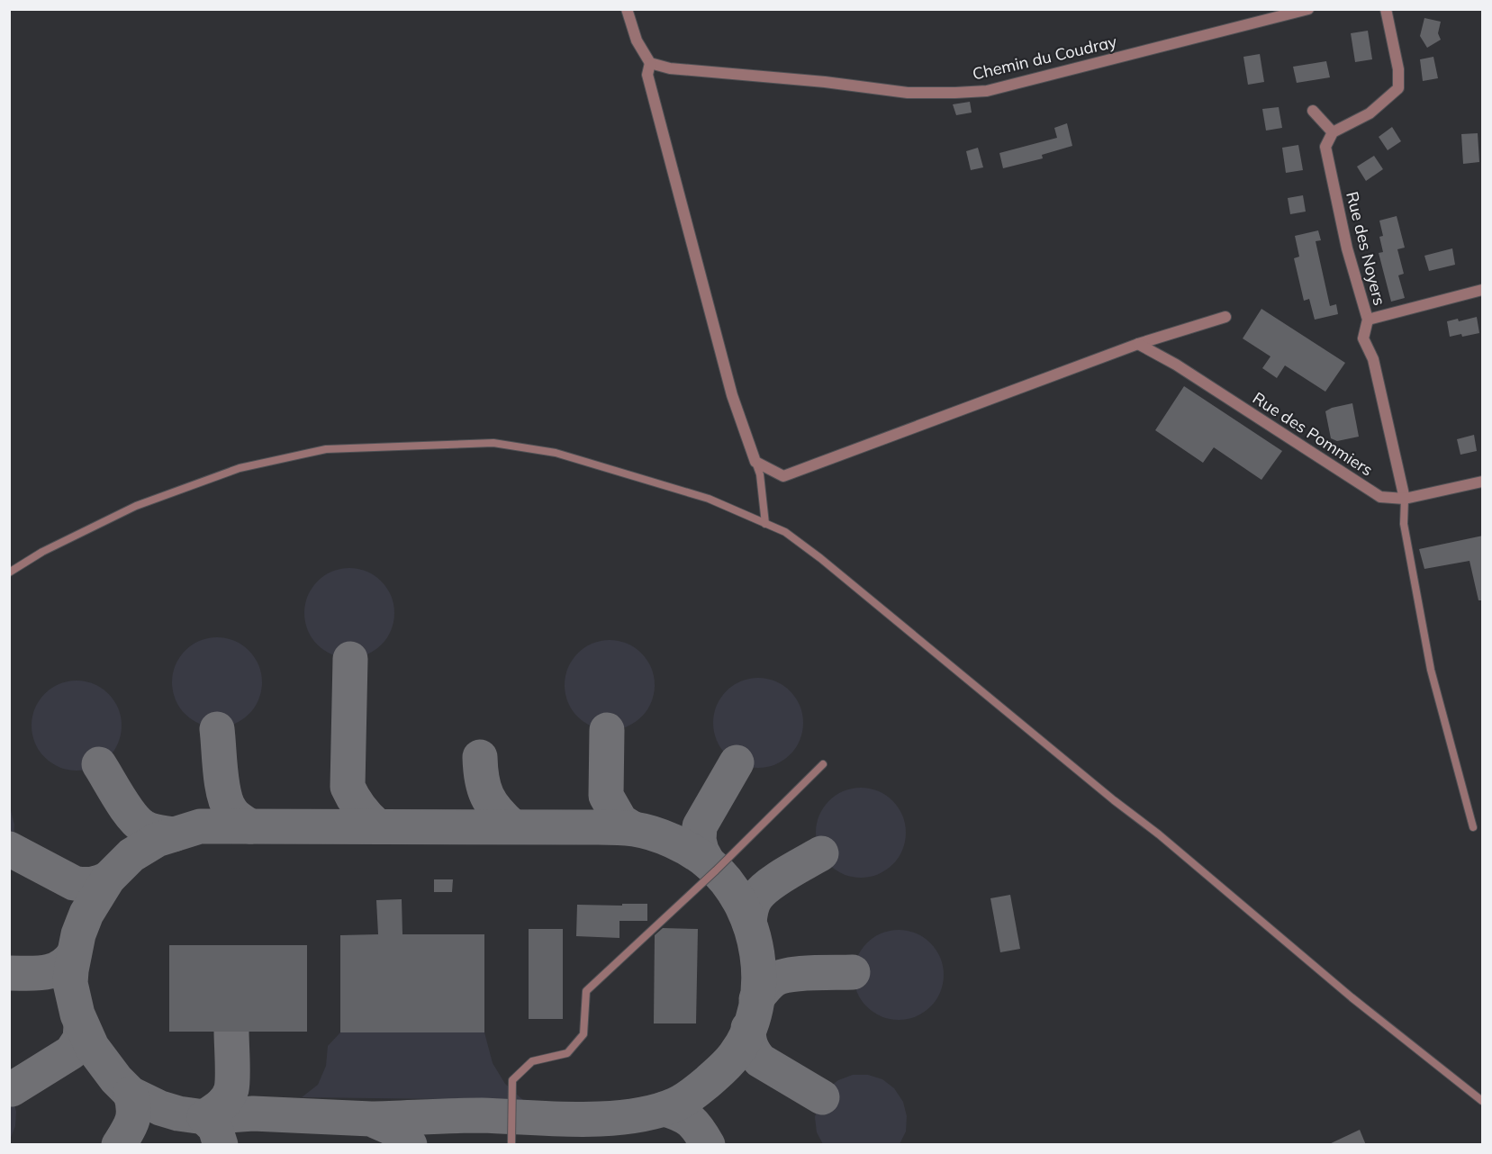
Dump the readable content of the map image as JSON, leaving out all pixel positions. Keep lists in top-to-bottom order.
{
  "streets": {
    "street": ["Chemin du Coudray", "Rue des Noyers", "Rue des Pommiers"]
  },
  "crossings": [
    ["Rue des Noyers", "Rue des Pommiers"]
  ]
}
